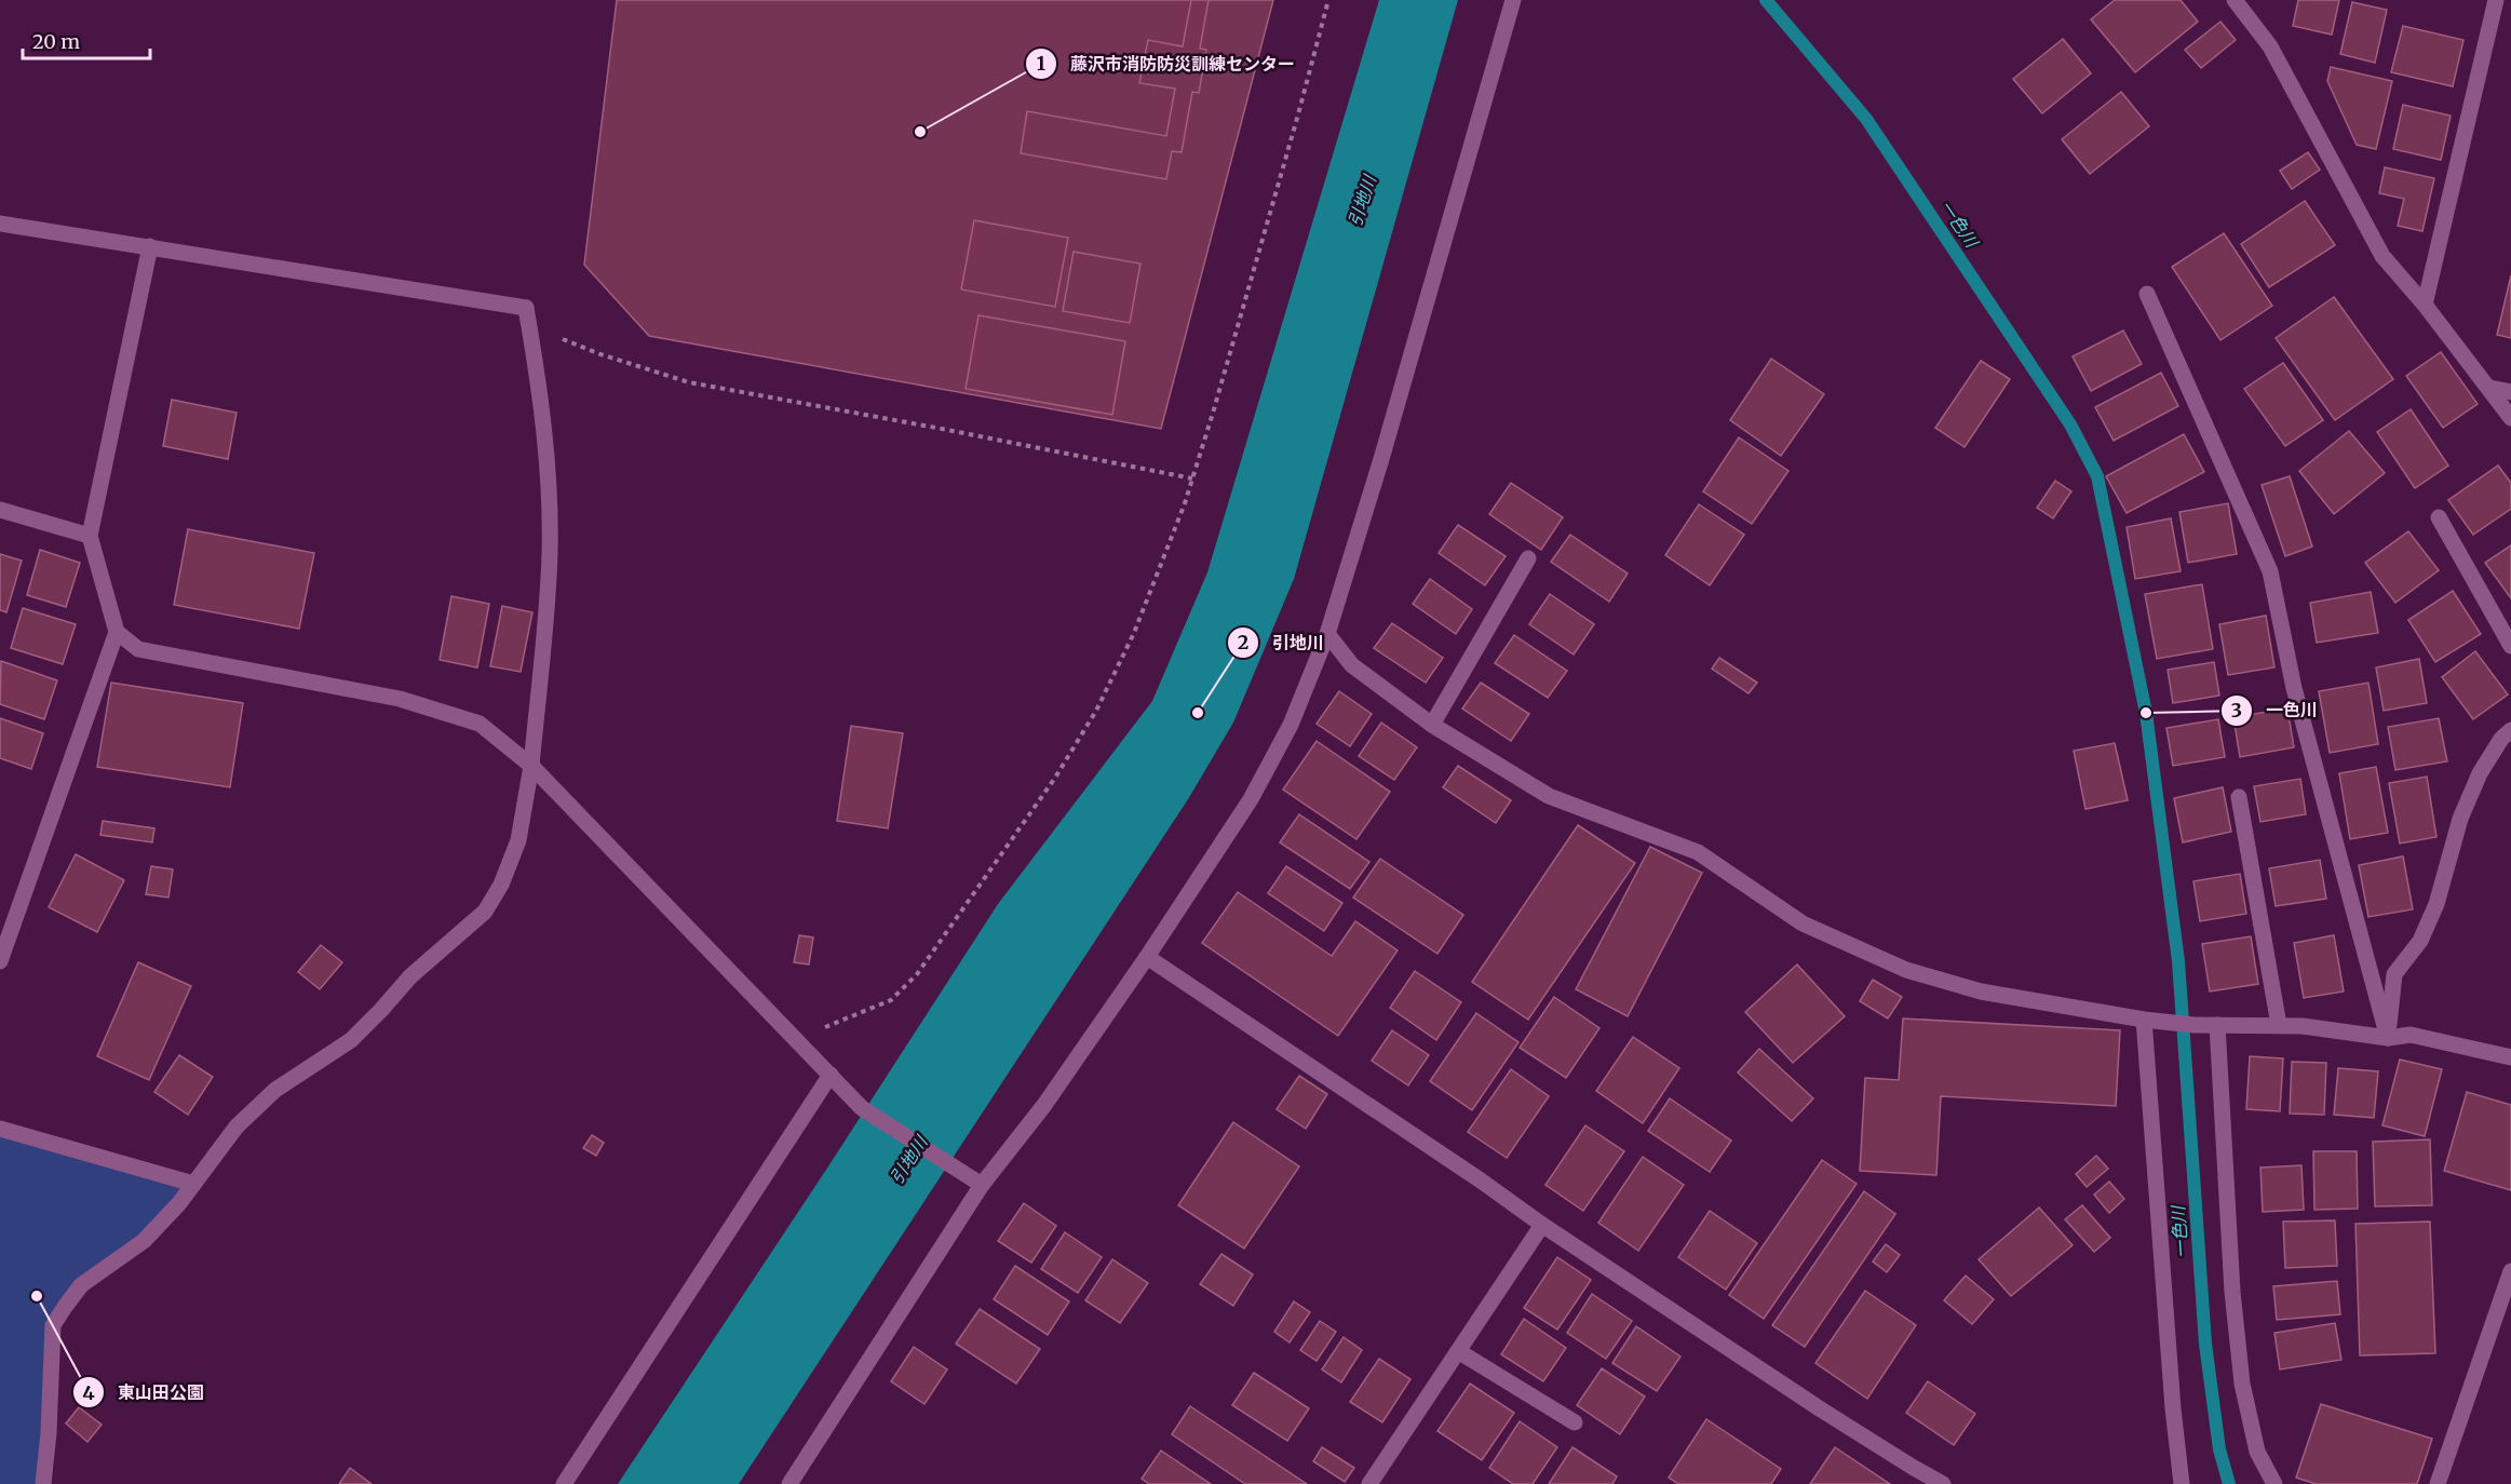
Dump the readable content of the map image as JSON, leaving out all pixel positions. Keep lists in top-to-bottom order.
{
  "water": ["引地川", "一色川"],
  "places": [
    "藤沢市消防防災訓練センター",
    "引地川",
    "一色川",
    "東山田公園"
  ],
  "scale_bar": "20 m"
}
